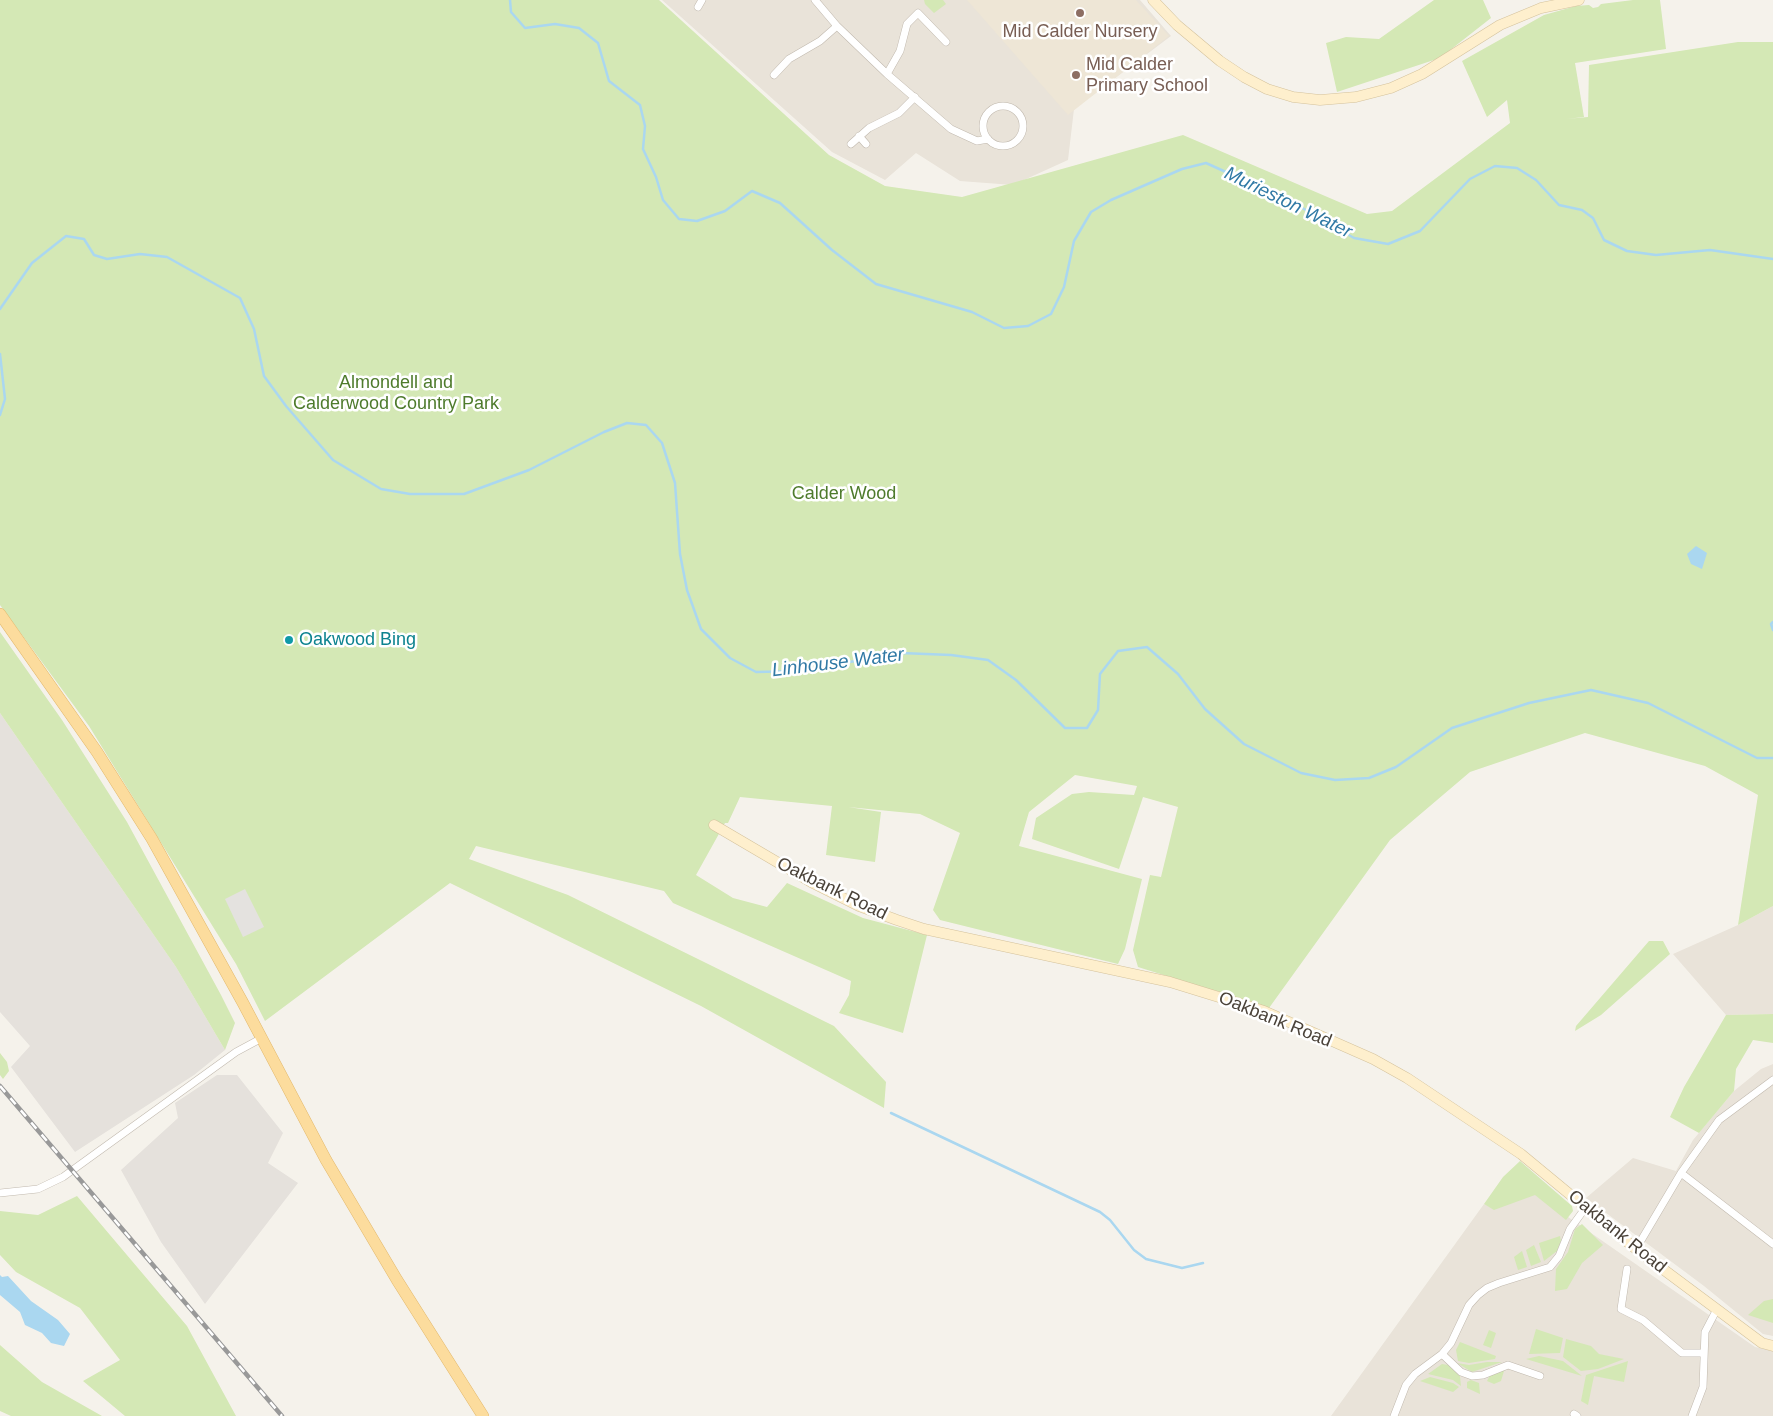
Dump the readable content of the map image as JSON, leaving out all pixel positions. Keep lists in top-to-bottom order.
{
  "streets": {
    "street": ["Oakbank Road"]
  },
  "water": ["Murieston Water", "Linhouse Water"],
  "parks": ["Almondell and Calderwood Country Park", "Calder Wood"],
  "places": ["Mid Calder Nursery", "Mid Calder Primary School", "Oakwood Bing"]
}
